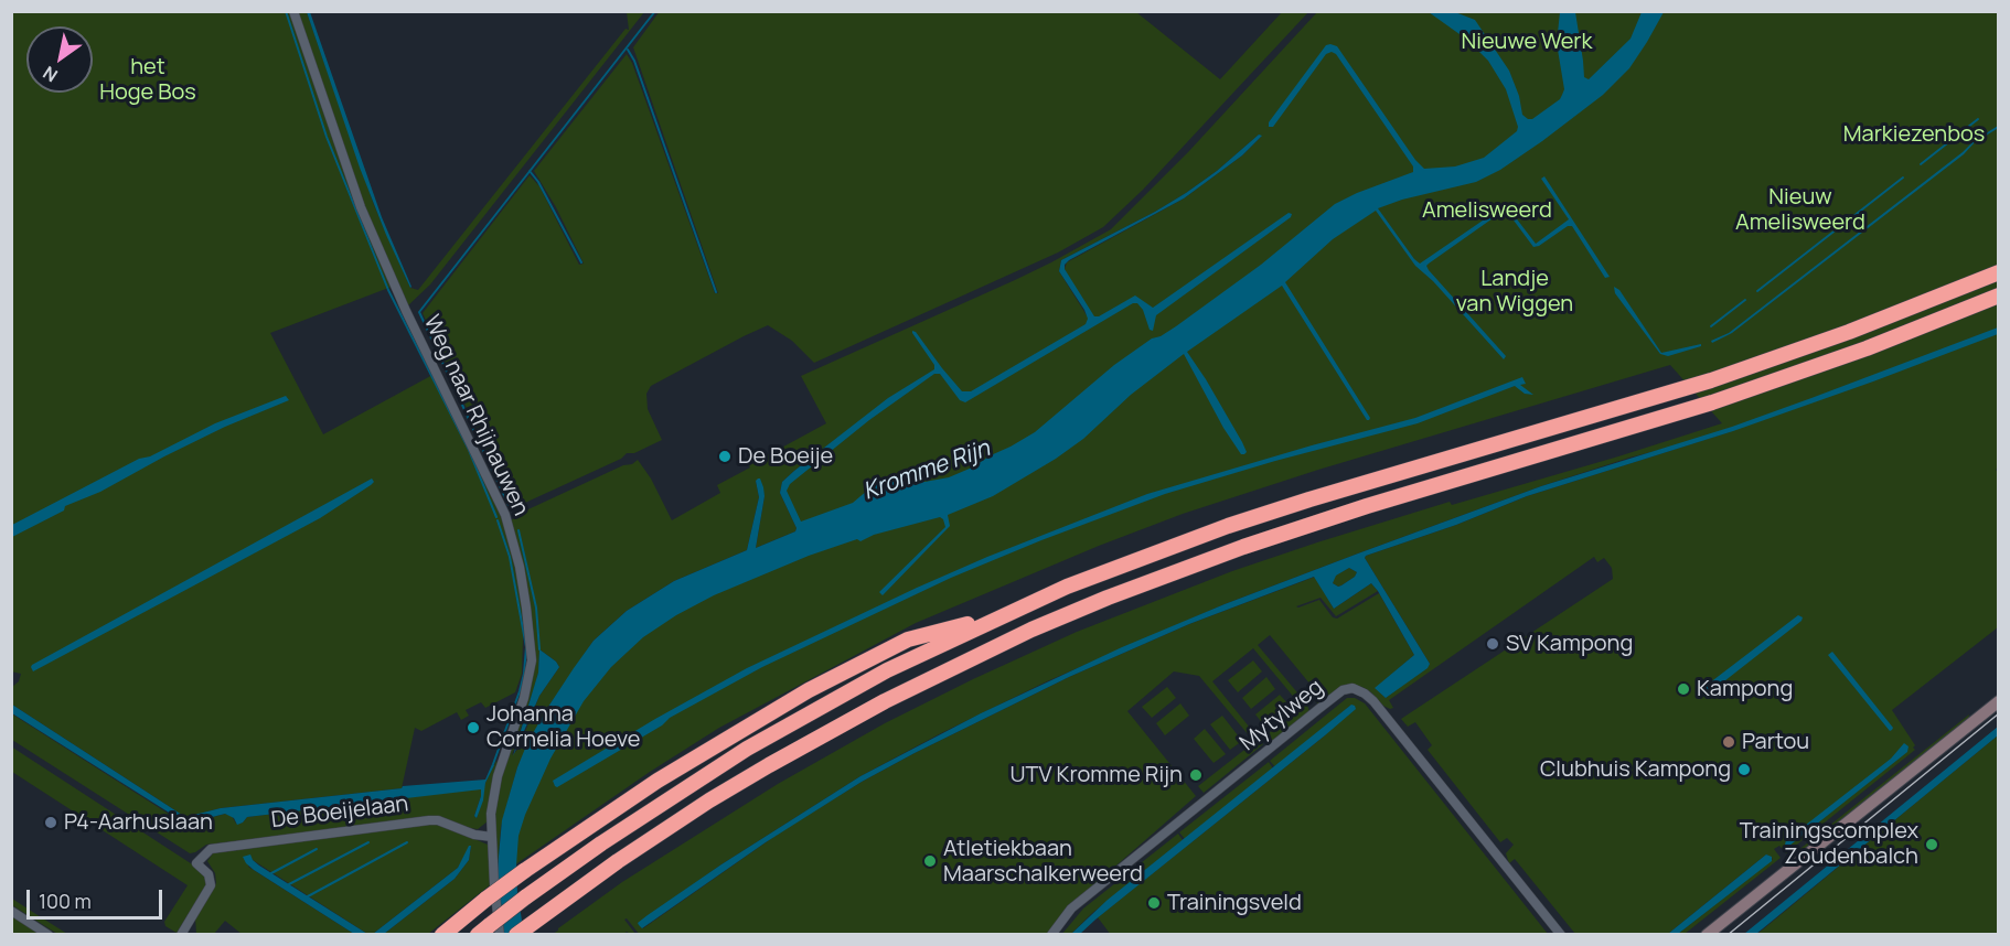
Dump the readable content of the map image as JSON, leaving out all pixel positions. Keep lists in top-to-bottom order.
{
  "streets": {
    "street": ["Weg naar Rhijnauwen", "Mytylweg", "De Boeijelaan"]
  },
  "crossings": [
    ["Weg naar Rhijnauwen", "De Boeijelaan"]
  ],
  "water": ["Kromme Rijn"],
  "parks": [
    "Nieuwe Werk",
    "het Hoge Bos",
    "Markiezenbos",
    "Nieuw Amelisweerd",
    "Amelisweerd",
    "Landje van Wiggen"
  ],
  "places": [
    "De Boeije",
    "SV Kampong",
    "Kampong",
    "Johanna Cornelia Hoeve",
    "Partou",
    "Clubhuis Kampong",
    "UTV Kromme Rijn",
    "P4-Aarhuslaan",
    "Trainingscomplex Zoudenbalch",
    "Atletiekbaan Maarschalkerweerd",
    "Trainingsveld"
  ],
  "scale_bar": "100 m",
  "north": "bottom left"
}
